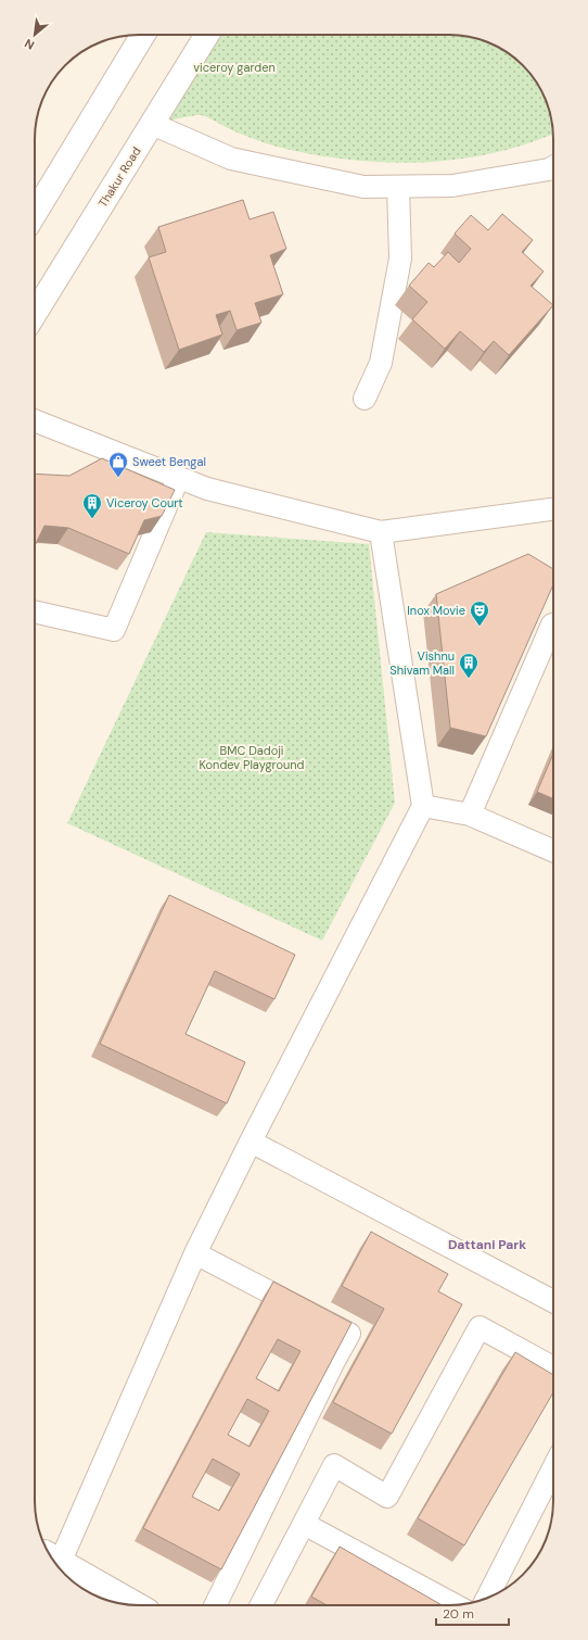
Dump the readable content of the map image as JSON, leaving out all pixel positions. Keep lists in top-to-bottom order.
{
  "streets": {
    "street": ["Thakur Road"]
  },
  "districts": ["Dattani Park"],
  "parks": ["viceroy garden", "BMC Dadoji Kondev Playground"],
  "places": {
    "shop": ["Sweet Bengal"],
    "building": ["Viceroy Court", "Vishnu Shivam Mall"],
    "theatre": ["Inox Movie"]
  },
  "scale_bar": "20 m",
  "north": "bottom left"
}
